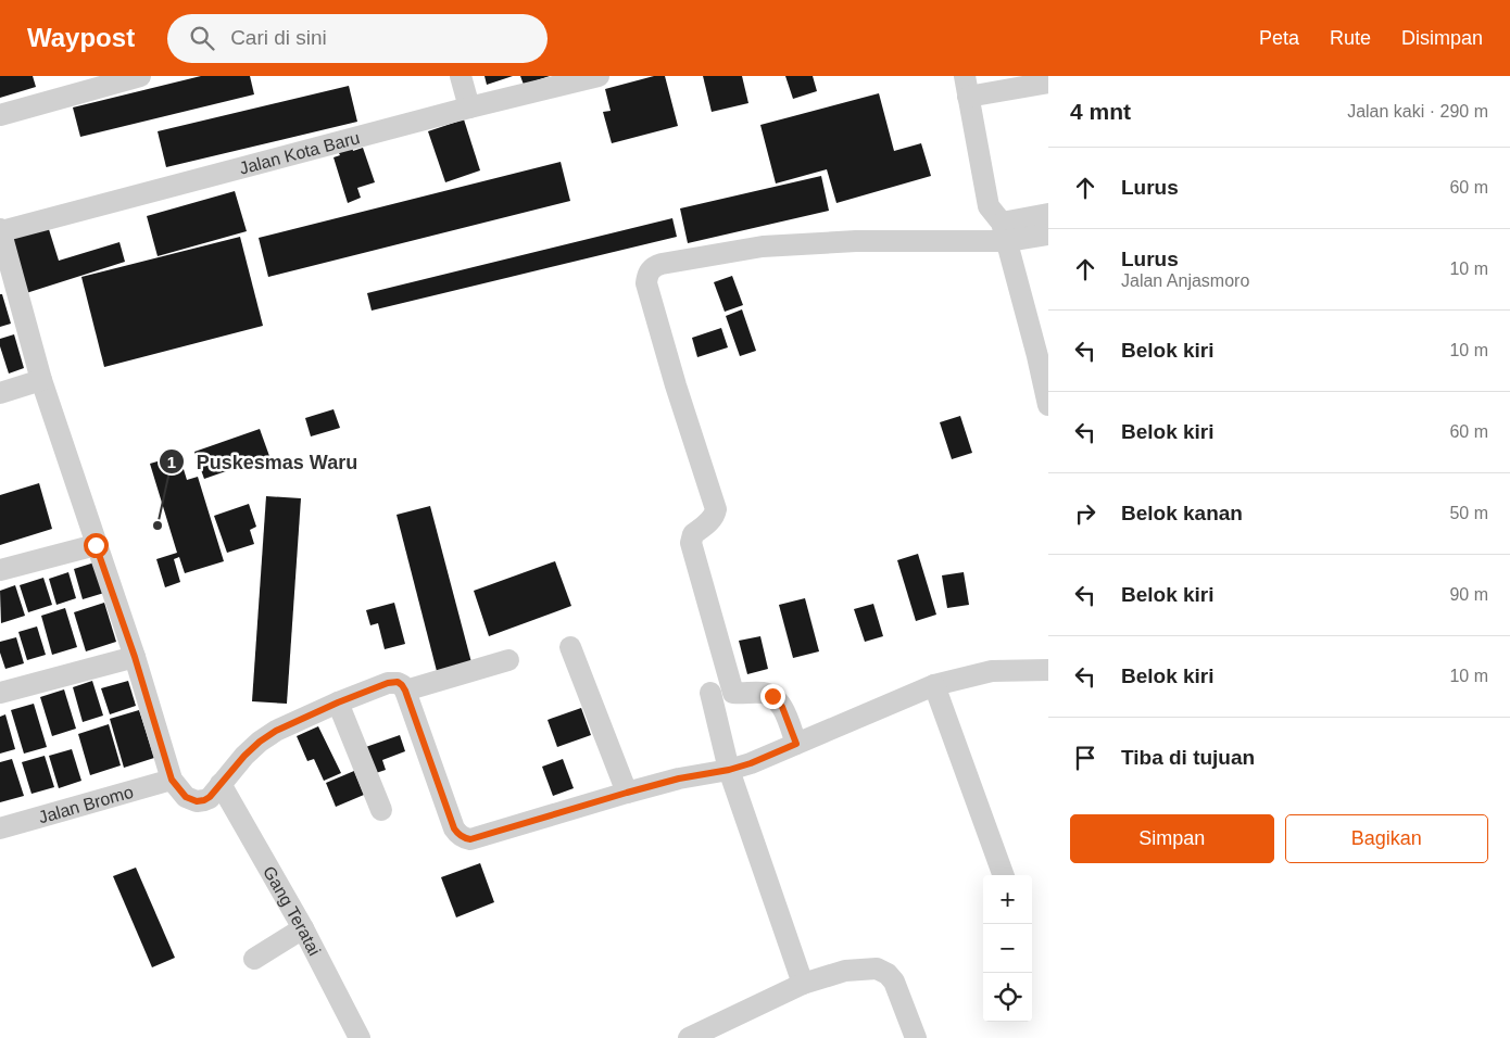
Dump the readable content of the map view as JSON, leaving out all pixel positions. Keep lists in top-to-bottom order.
{
  "streets": {
    "street": ["Jalan Kota Baru", "Jalan Bromo", "Gang Teratai"]
  },
  "places": ["Puskesmas Waru"],
  "page": {
    "header": "Waypost",
    "search": "Cari di sini",
    "nav": ["Peta", "Rute", "Disimpan"],
    "heading": ["4 mnt", "Jalan kaki · 290 m"],
    "list": [
      ["Lurus", "60 m"],
      ["Lurus", "Jalan Anjasmoro", "10 m"],
      ["Belok kiri", "10 m"],
      ["Belok kiri", "60 m"],
      ["Belok kanan", "50 m"],
      ["Belok kiri", "90 m"],
      ["Belok kiri", "10 m"],
      "Tiba di tujuan"
    ],
    "buttons": ["Simpan", "Bagikan"],
    "map_buttons": ["+", "−"]
  }
}
